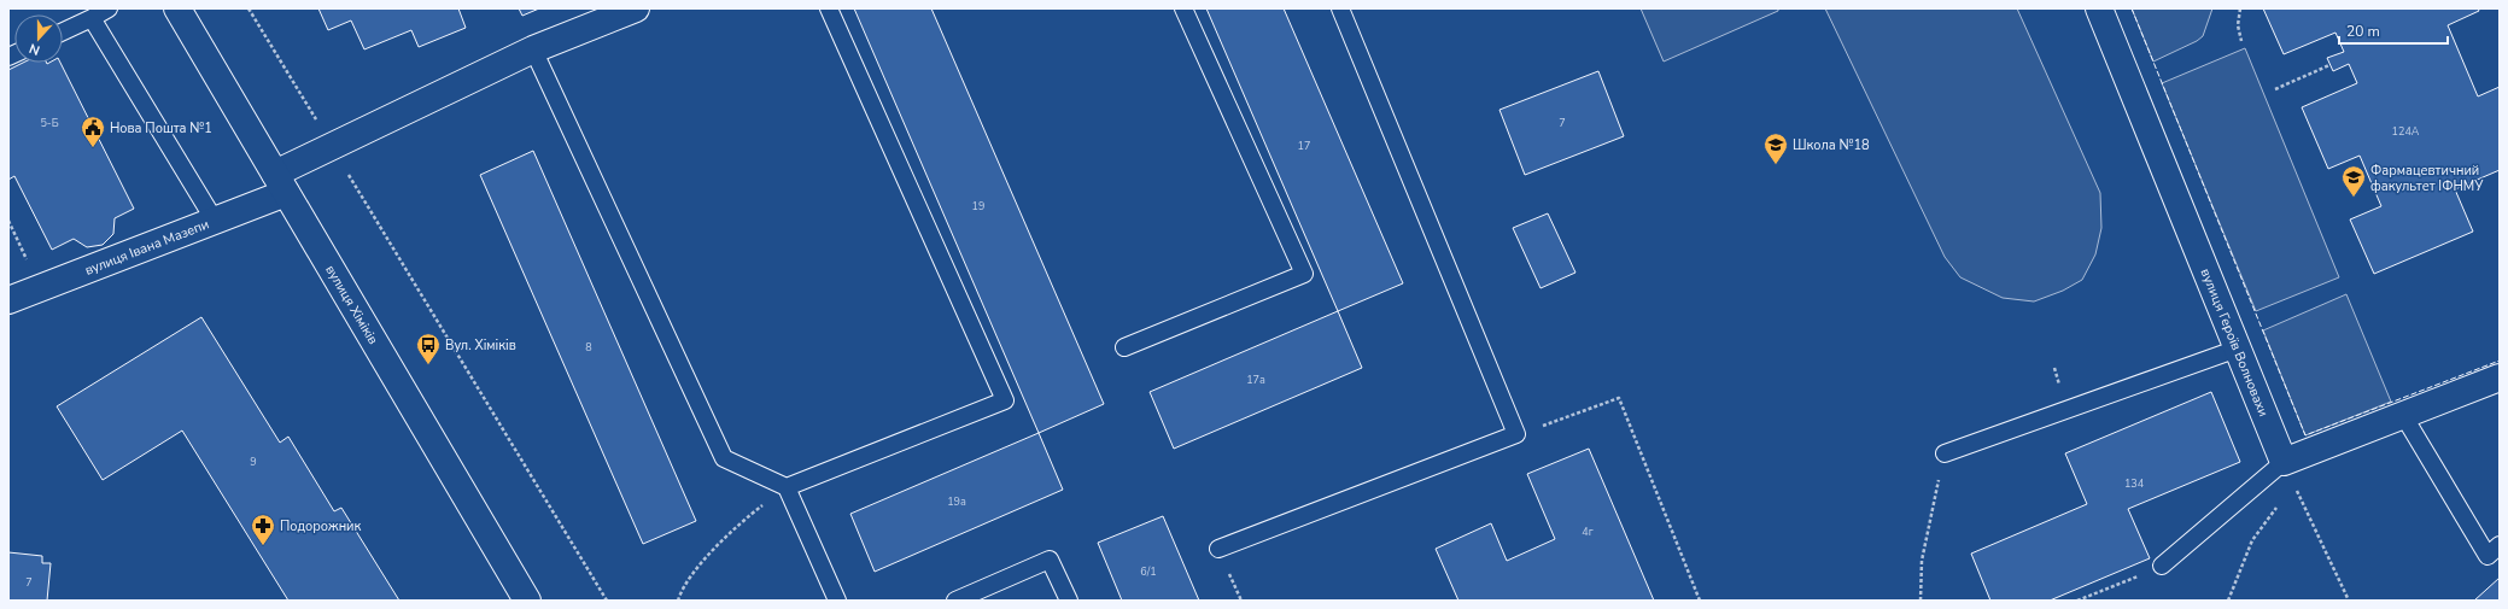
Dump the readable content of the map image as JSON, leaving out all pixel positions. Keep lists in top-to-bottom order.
{
  "streets": {
    "street": ["вулиця Івана Мазепи", "вулиця Хіміків", "вулиця Героїв Волновахи"]
  },
  "crossings": [
    ["вулиця Івана Мазепи", "вулиця Хіміків"]
  ],
  "places": {
    "public building": ["Нова Пошта №1"],
    "school or university": ["Школа №18", "Фармацевтичний факультет ІФНМУ"],
    "bus stop": ["Вул. Хіміків"],
    "pharmacy": ["Подорожник"]
  },
  "house_numbers": [
    "5-Б",
    "7",
    "124А",
    "17",
    "19",
    "8",
    "17а",
    "9",
    "134",
    "19а",
    "4г",
    "6/1",
    "7"
  ],
  "scale_bar": "20 m",
  "north": "bottom"
}
